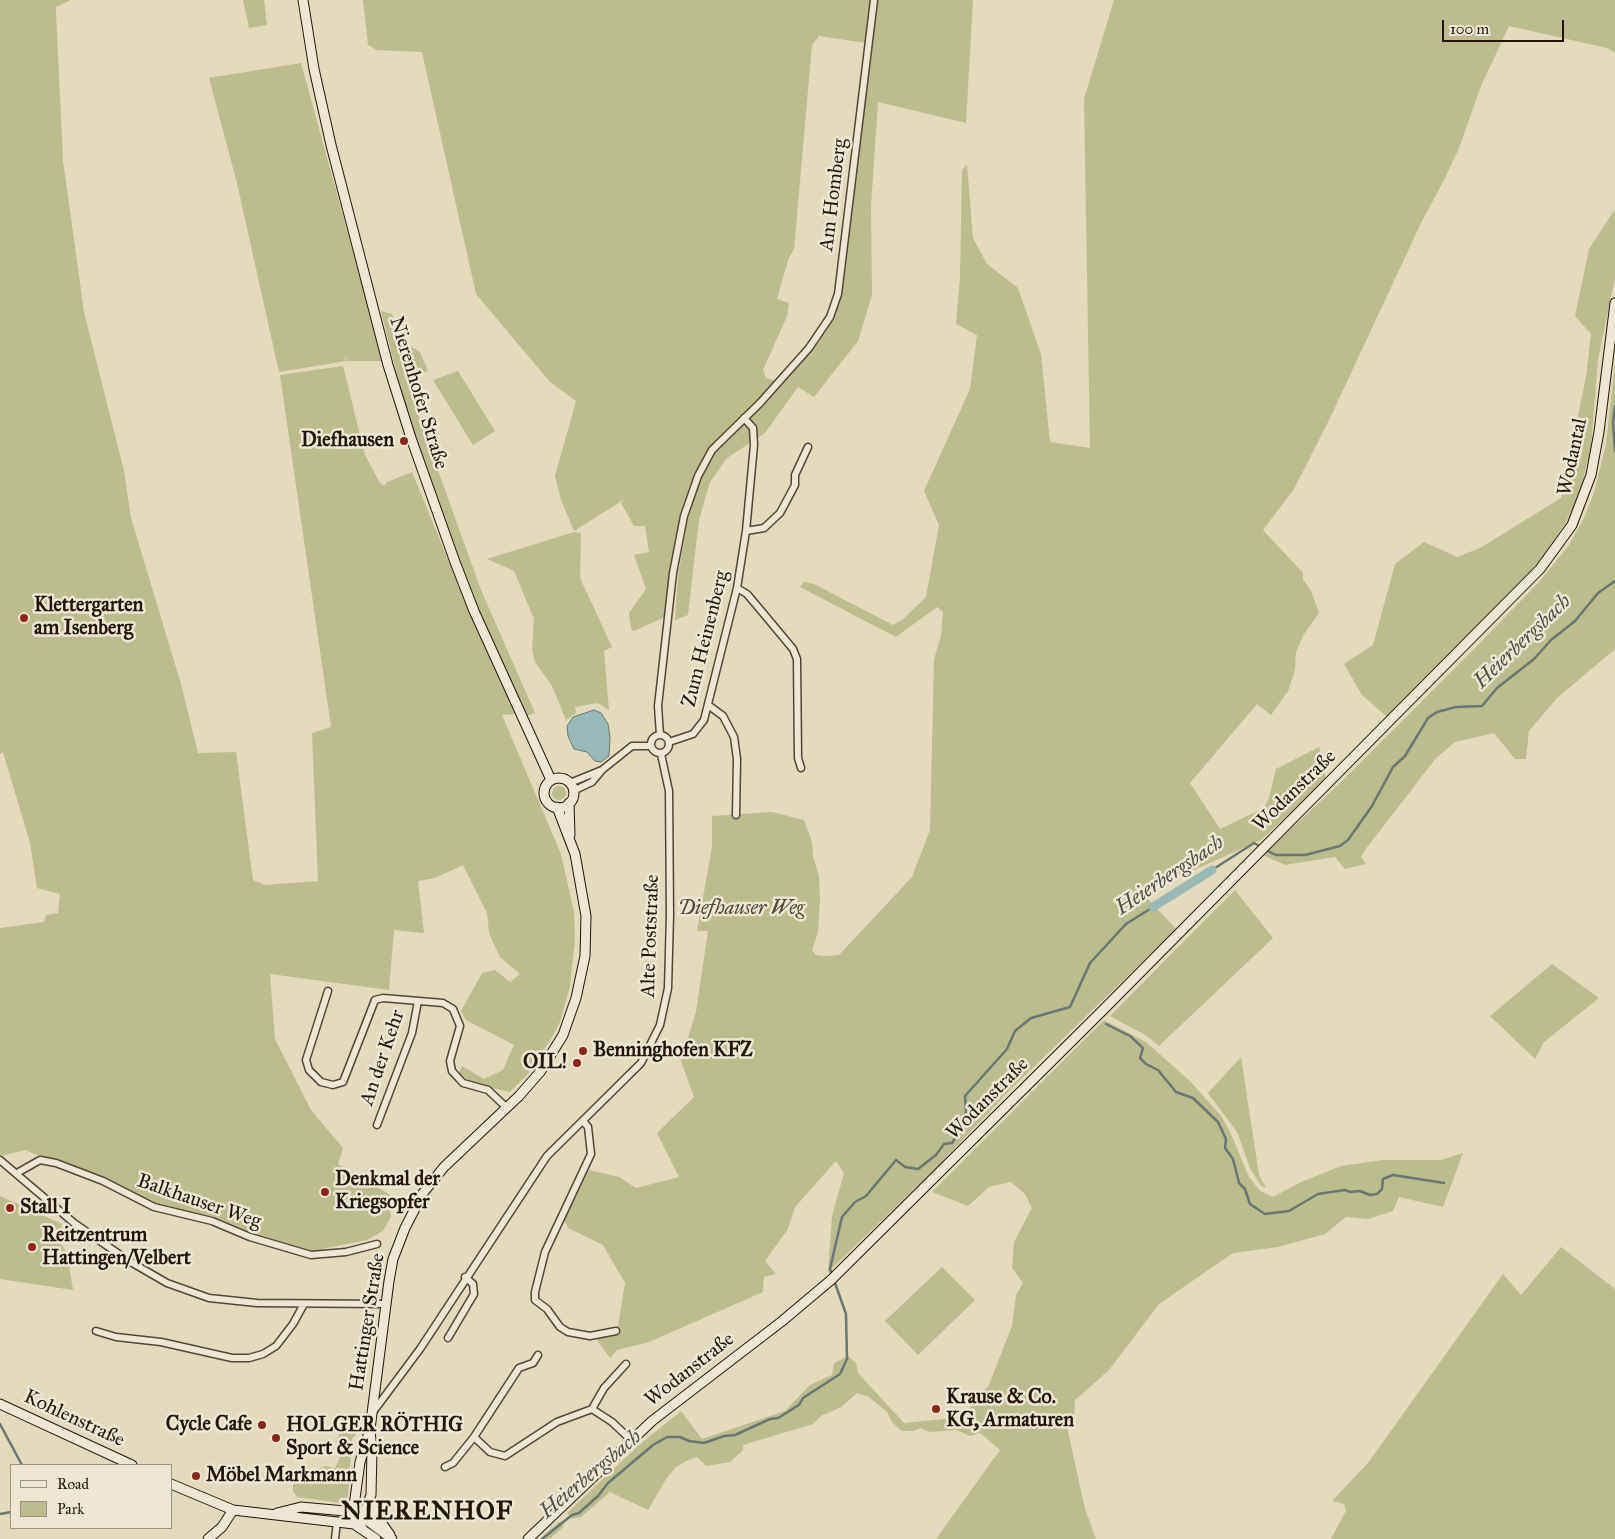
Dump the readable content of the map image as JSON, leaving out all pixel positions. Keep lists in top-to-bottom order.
{
  "streets": {
    "main road": [
      "Nierenhofer Straße",
      "Wodantal",
      "Wodanstraße",
      "Hattinger Straße",
      "Kohlenstraße"
    ],
    "street": [
      "Am Homberg",
      "Zum Heinenberg",
      "Alte Poststraße",
      "An der Kehr",
      "Balkhauser Weg"
    ]
  },
  "crossings": [
    ["Am Homberg", "Zum Heinenberg"],
    ["Nierenhofer Straße", "Hattinger Straße"],
    ["Wodantal", "Wodanstraße"],
    ["Zum Heinenberg", "Alte Poststraße"],
    ["Alte Poststraße", "Hattinger Straße"],
    ["An der Kehr", "Hattinger Straße"]
  ],
  "districts": ["NIERENHOF"],
  "water": ["Heierbergsbach"],
  "parks": ["Diefhauser Weg"],
  "places": [
    "Diefhausen",
    "Klettergarten am Isenberg",
    "Benninghofen KFZ",
    "OIL!",
    "Denkmal der Kriegsopfer",
    "Stall I",
    "Reitzentrum Hattingen/Velbert",
    "Krause & Co. KG, Armaturen",
    "Cycle Cafe",
    "HOLGER RÖTHIG Sport & Science",
    "Möbel Markmann"
  ],
  "legend": ["Road", "Park"],
  "scale_bar": "100 m"
}
